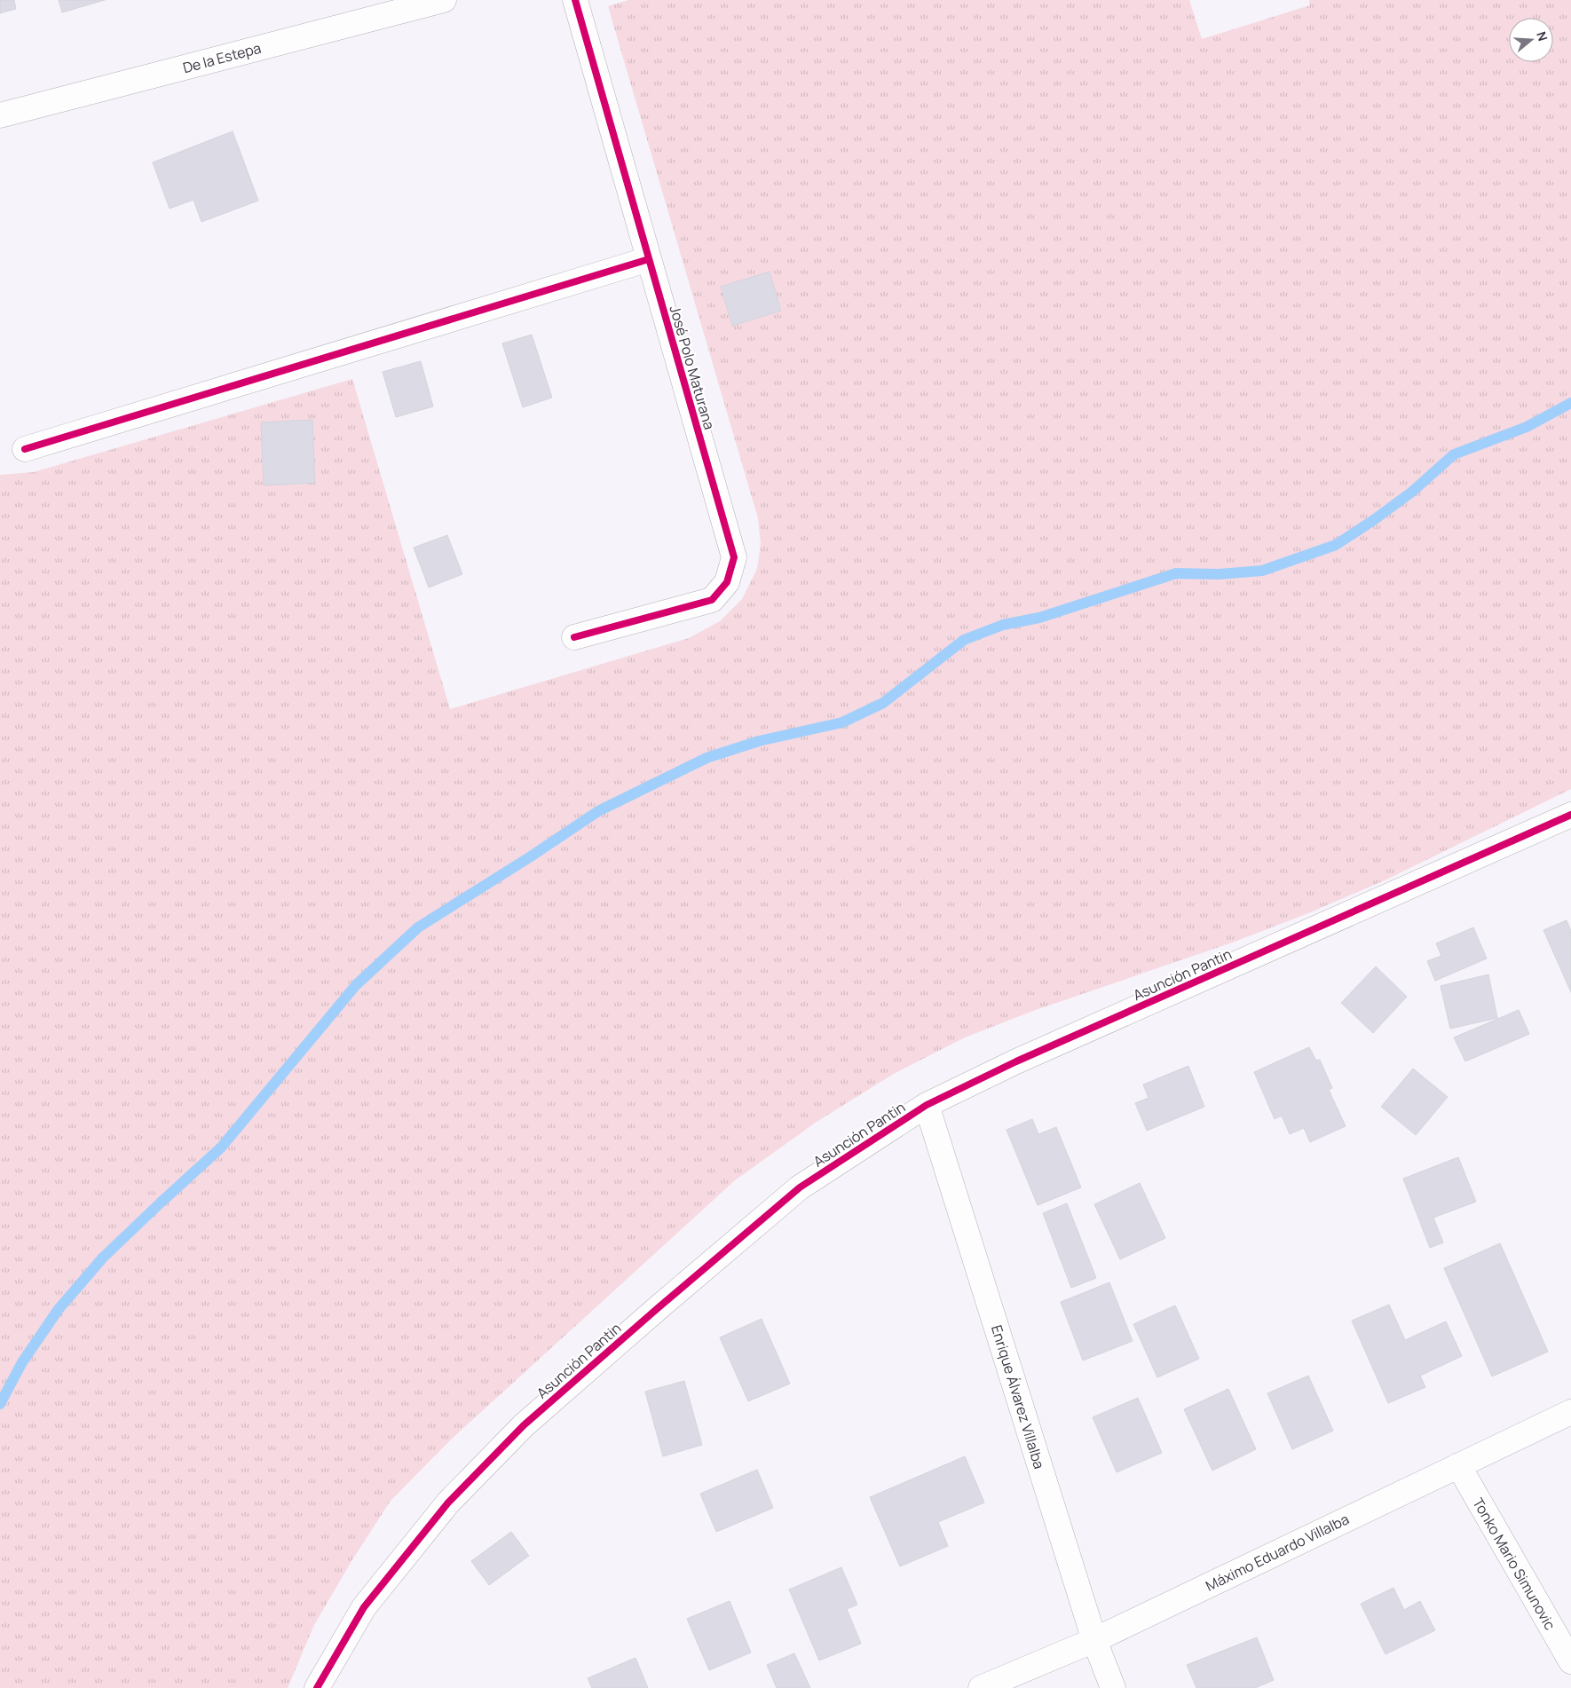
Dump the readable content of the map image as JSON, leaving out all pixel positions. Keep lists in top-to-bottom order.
{
  "streets": {
    "street": [
      "De la Estepa",
      "José Polo Maturana",
      "Asunción Pantin",
      "Enrique Álvarez Villalba",
      "Máximo Eduardo Villalba",
      "Tonko Mario Simunovic"
    ]
  },
  "crossings": [
    ["Asunción Pantin", "Enrique Álvarez Villalba"],
    ["Enrique Álvarez Villalba", "Máximo Eduardo Villalba"],
    ["Máximo Eduardo Villalba", "Tonko Mario Simunovic"]
  ],
  "north": "right"
}
